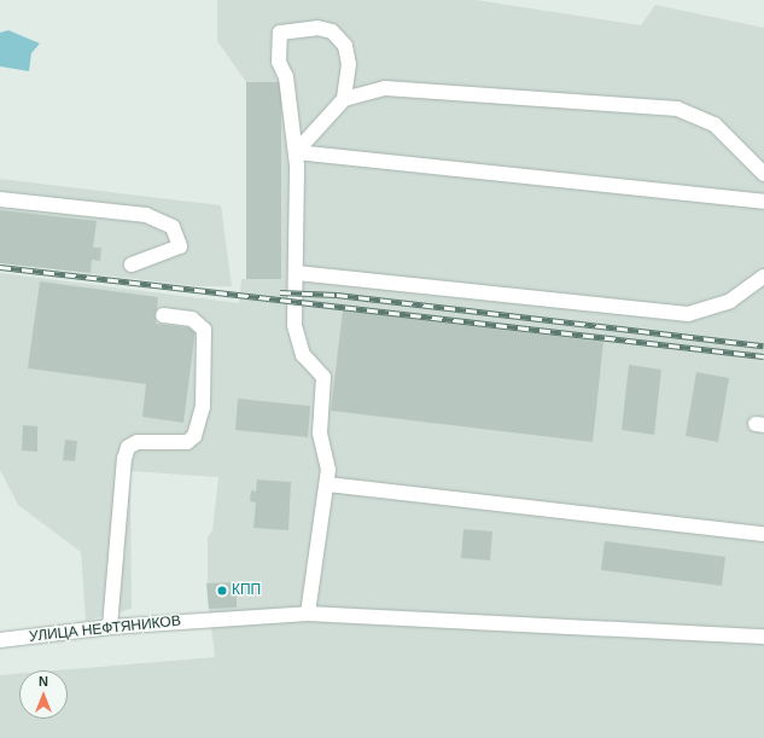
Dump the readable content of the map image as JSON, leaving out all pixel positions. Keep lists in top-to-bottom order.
{
  "streets": {
    "street": ["УЛИЦА НЕФТЯНИКОВ"]
  },
  "places": ["КПП"],
  "north": "top"
}
